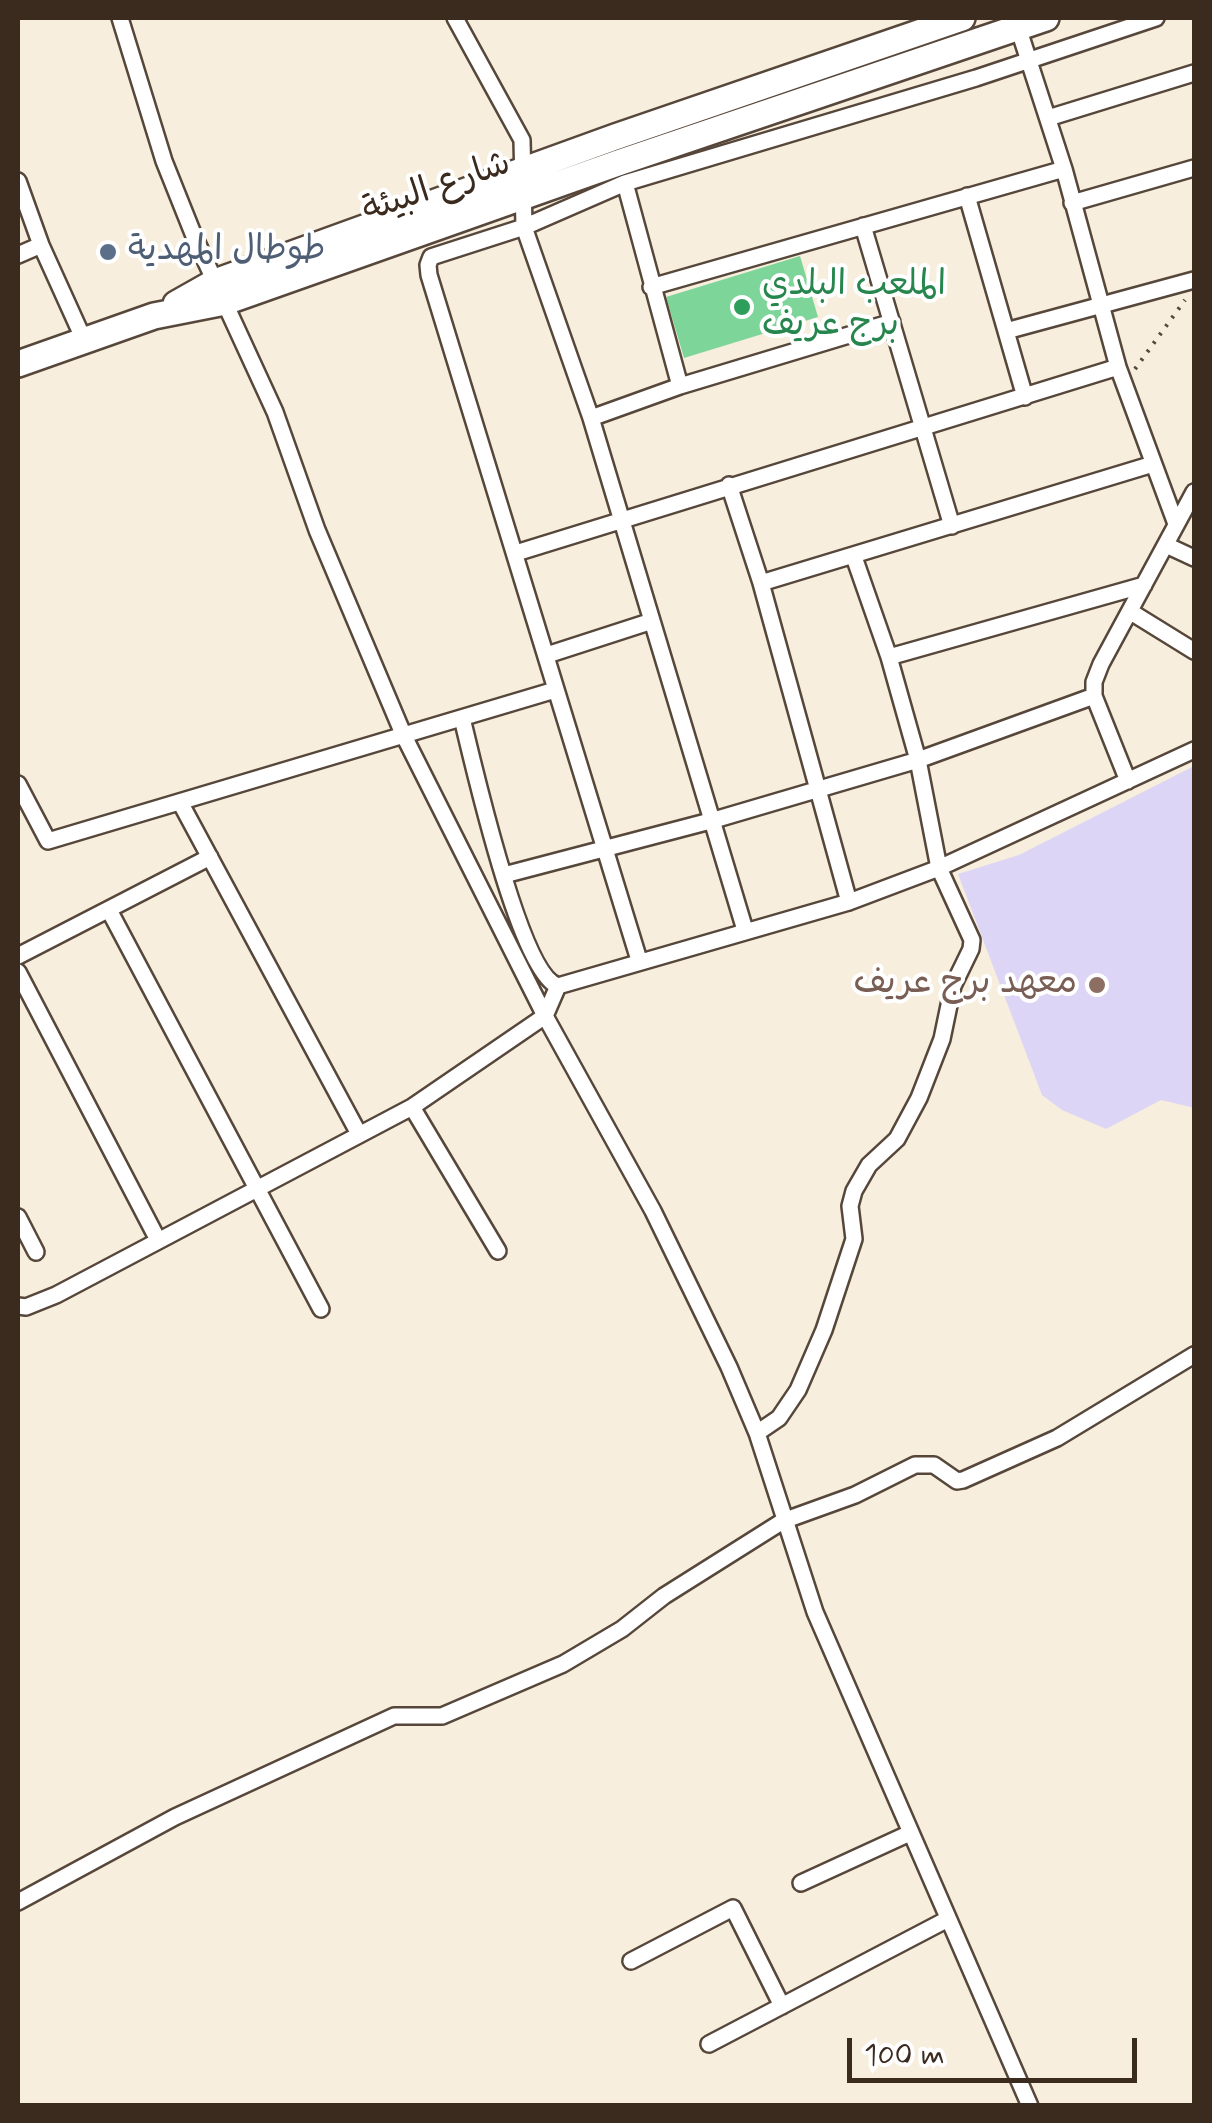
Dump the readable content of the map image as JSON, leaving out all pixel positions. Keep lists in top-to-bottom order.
{
  "streets": {
    "main road": ["شارع البيئة"]
  },
  "places": ["طوطال المهدية", "الملعب البلدي برج عريف", "معهد برج عريف"],
  "scale_bar": "100 m"
}
